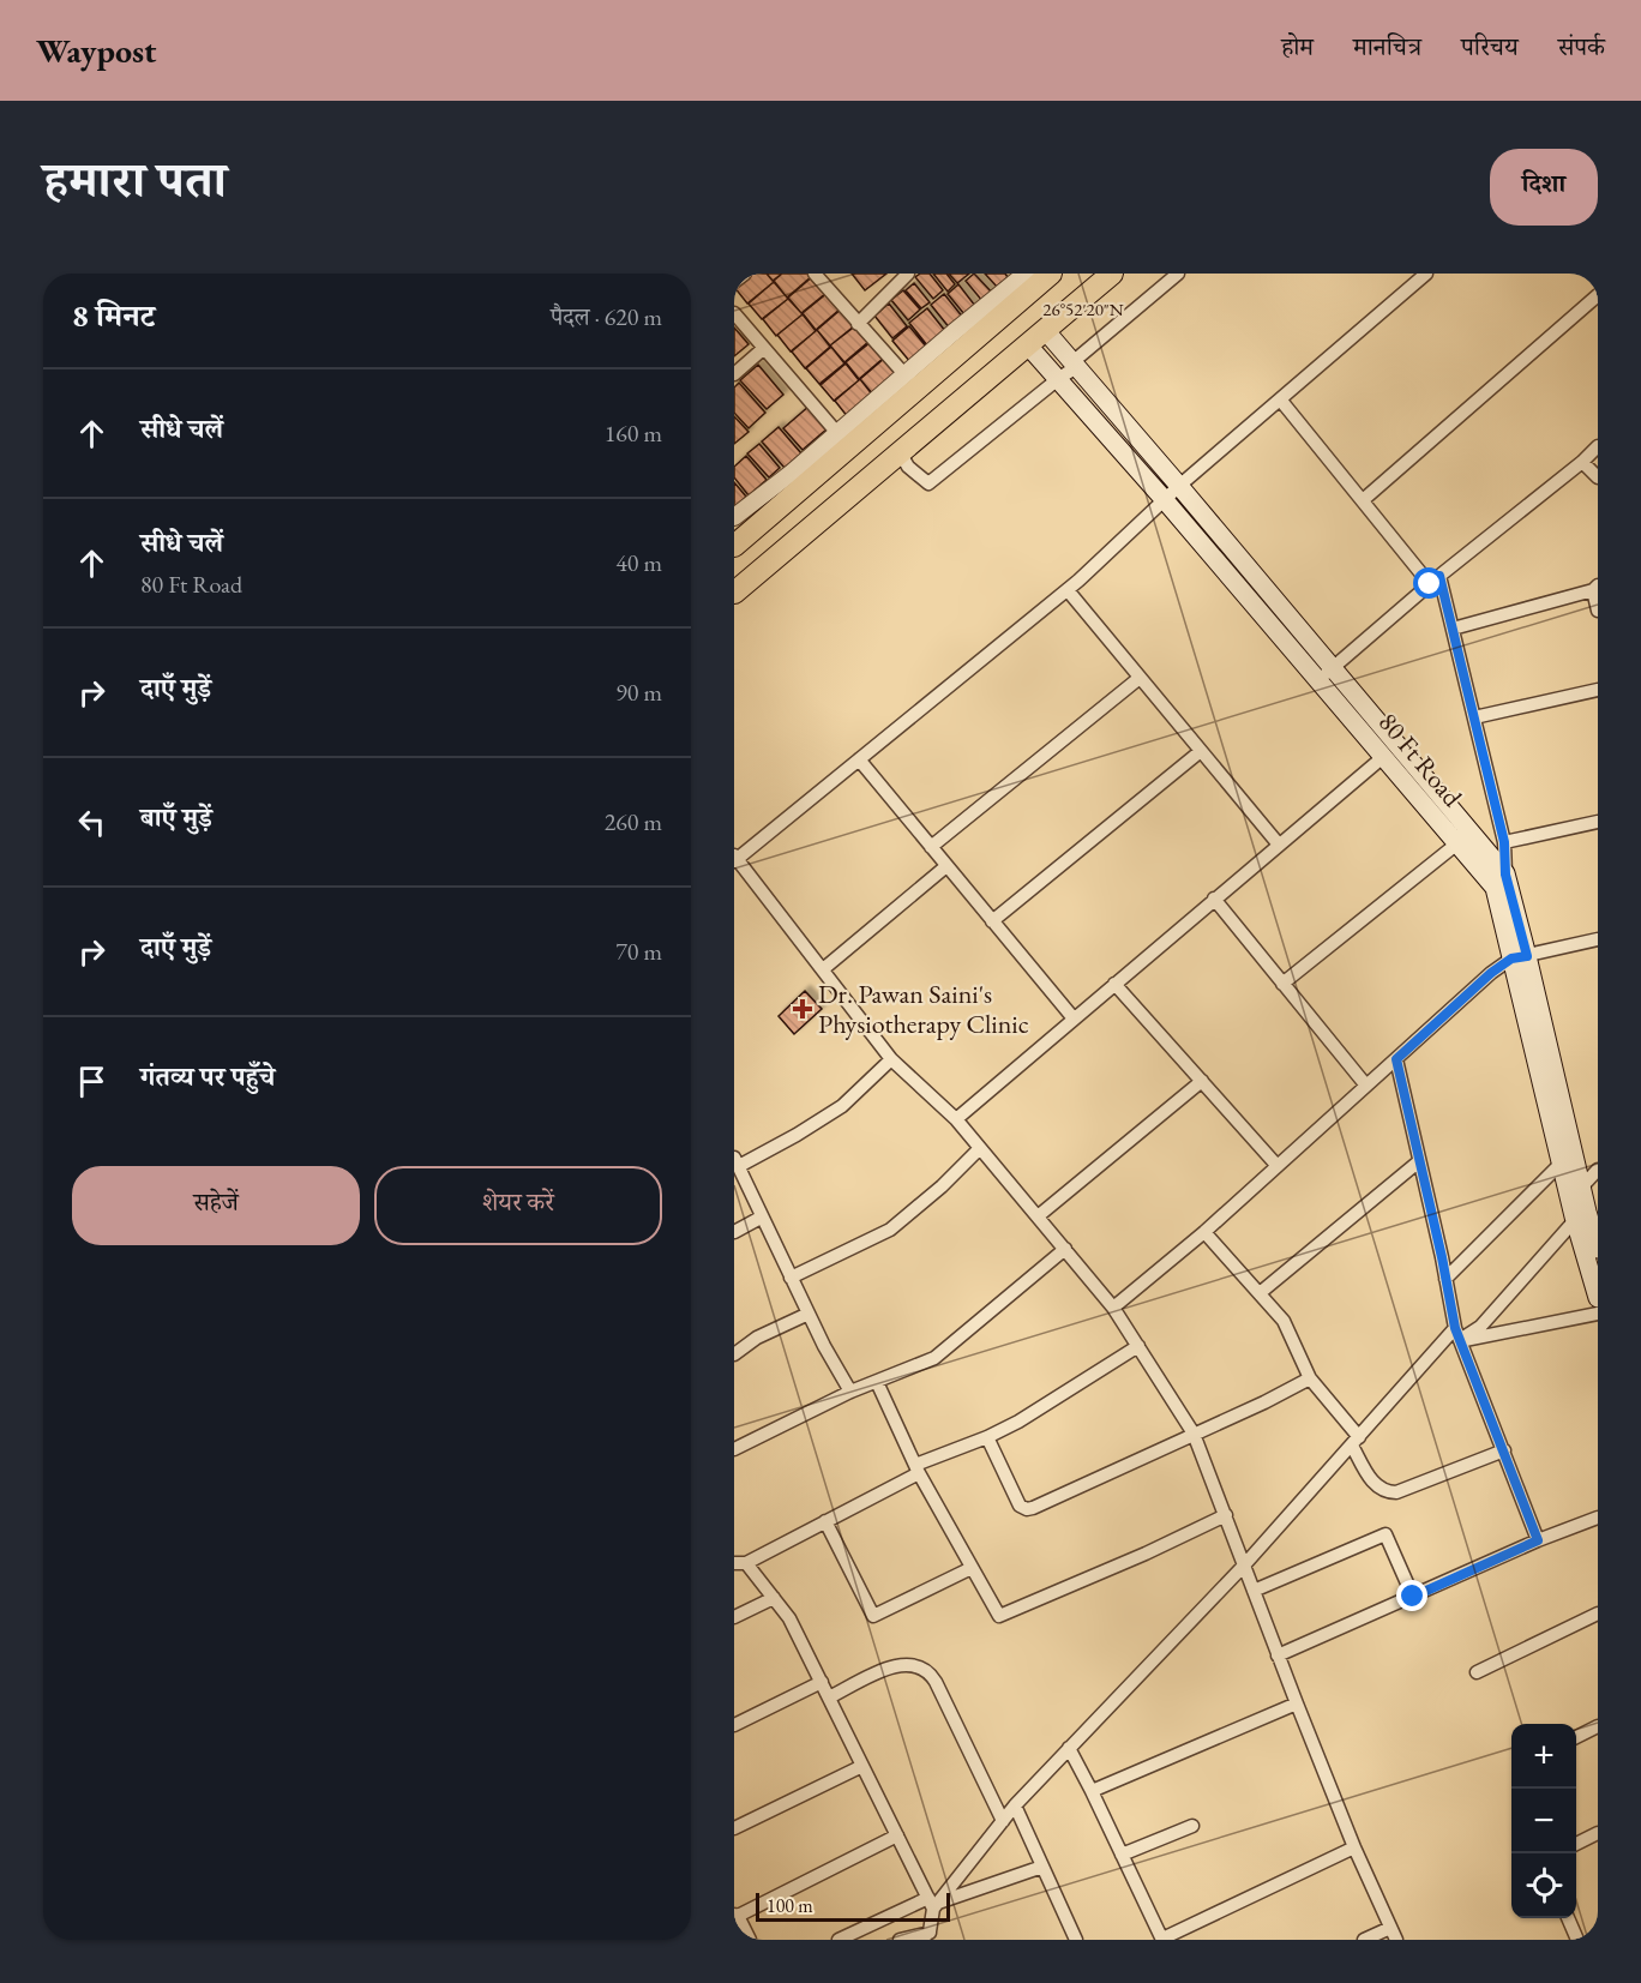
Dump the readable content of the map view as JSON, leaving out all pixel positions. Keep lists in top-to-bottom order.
{
  "streets": {
    "main road": ["80 Ft Road"]
  },
  "places": {
    "health": ["Dr. Pawan Saini's Physiotherapy Clinic"]
  },
  "scale_bar": "100 m",
  "page": {
    "header": "Waypost",
    "nav": [
      "होम",
      "मानचित्र",
      "परिचय",
      "संपर्क"
    ],
    "title": "हमारा पता",
    "buttons": [
      "दिशा",
      ["सहेजें", "शेयर करें"]
    ],
    "heading": ["8 मिनट", "पैदल · 620 m"],
    "list": [
      ["सीधे चलें", "160 m"],
      ["सीधे चलें", "80 Ft Road", "40 m"],
      ["दाएँ मुड़ें", "90 m"],
      ["बाएँ मुड़ें", "260 m"],
      ["दाएँ मुड़ें", "70 m"],
      "गंतव्य पर पहुँचे"
    ],
    "map_buttons": ["+", "−"],
    "scale": "100 m"
  },
  "coordinates": ["26°52'20\"N"]
}
